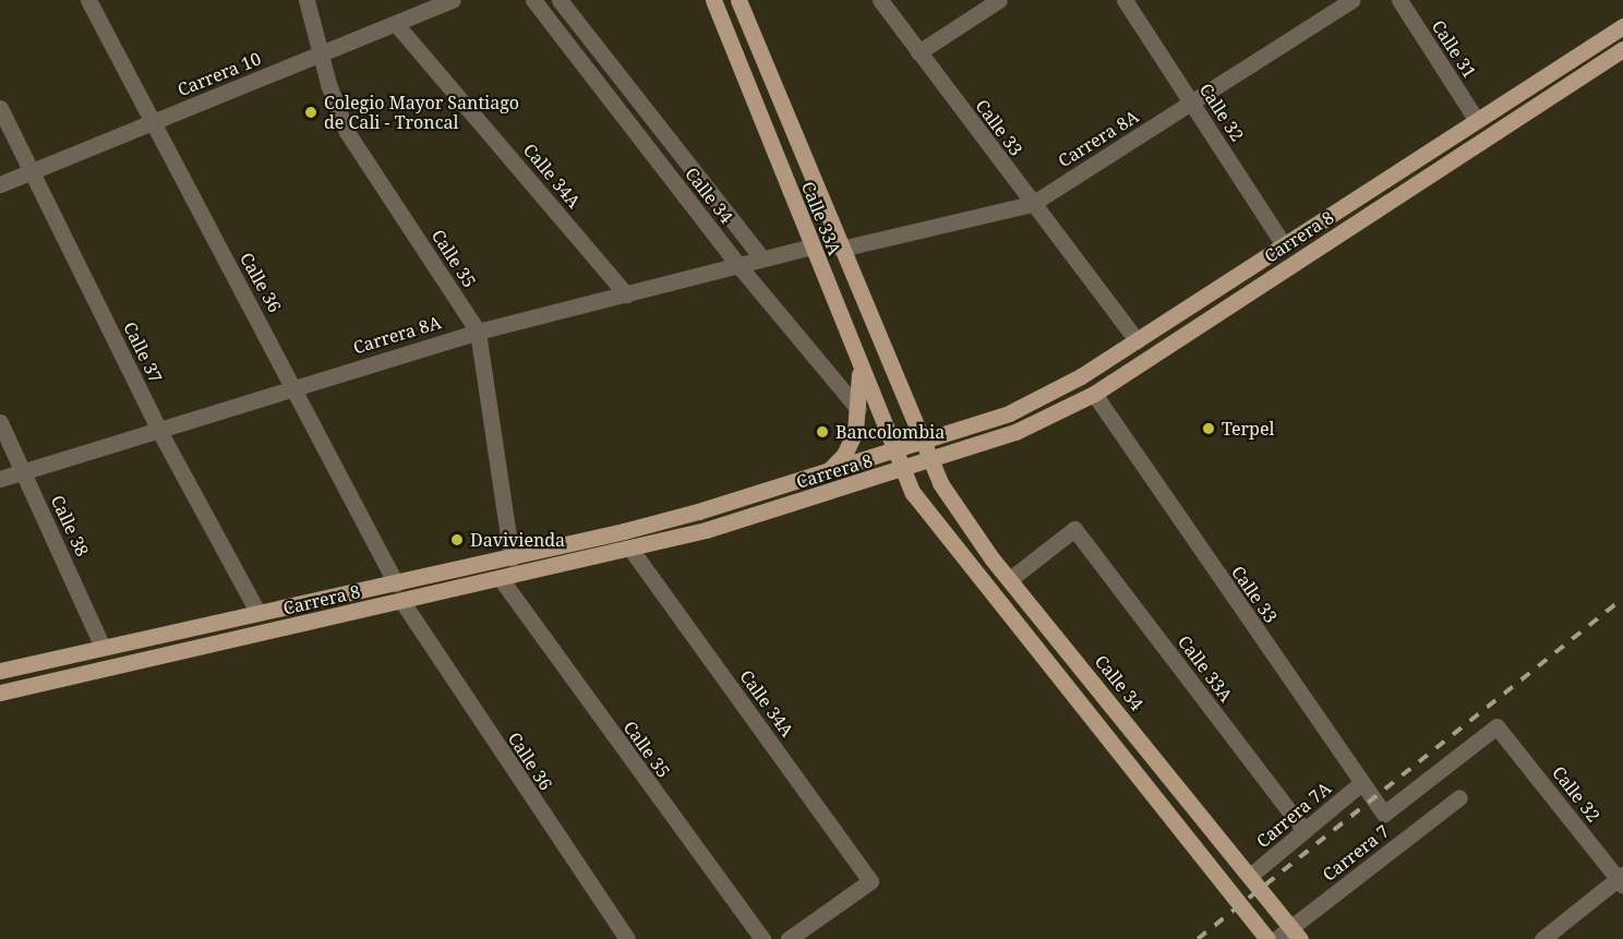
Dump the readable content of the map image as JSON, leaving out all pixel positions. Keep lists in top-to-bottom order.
{
  "streets": {
    "main road": ["Calle 34", "Calle 33A", "Carrera 8"],
    "street": [
      "Calle 31",
      "Carrera 10",
      "Calle 32",
      "Calle 33",
      "Carrera 8A",
      "Calle 34A",
      "Calle 35",
      "Calle 36",
      "Calle 37",
      "Calle 38",
      "Carrera 7A",
      "Carrera 7"
    ]
  },
  "crossings": [
    ["Calle 31", "Carrera 8"],
    ["Carrera 10", "Calle 34A"],
    ["Carrera 10", "Calle 35"],
    ["Carrera 10", "Calle 36"],
    ["Carrera 10", "Calle 37"],
    ["Calle 32", "Calle 33"],
    ["Calle 32", "Carrera 8A"],
    ["Calle 32", "Carrera 8"],
    ["Calle 33", "Carrera 8A"],
    ["Calle 33", "Carrera 8"],
    ["Calle 33", "Carrera 7A"],
    ["Carrera 8A", "Calle 34A"],
    ["Carrera 8A", "Calle 34"],
    ["Carrera 8A", "Calle 33A"],
    ["Carrera 8A", "Calle 35"],
    ["Carrera 8A", "Calle 36"],
    ["Carrera 8A", "Calle 37"],
    ["Carrera 8A", "Calle 38"],
    ["Calle 34A", "Carrera 8"],
    ["Calle 34", "Calle 33A"],
    ["Calle 34", "Carrera 8"],
    ["Calle 34", "Carrera 7A"],
    ["Calle 34", "Carrera 7"],
    ["Calle 33A", "Carrera 8"],
    ["Calle 33A", "Carrera 7A"],
    ["Carrera 8", "Calle 35"],
    ["Carrera 8", "Calle 36"],
    ["Carrera 8", "Calle 37"],
    ["Carrera 8", "Calle 38"]
  ],
  "places": [
    "Colegio Mayor Santiago de Cali - Troncal",
    "Terpel",
    "Bancolombia",
    "Davivienda"
  ]
}
